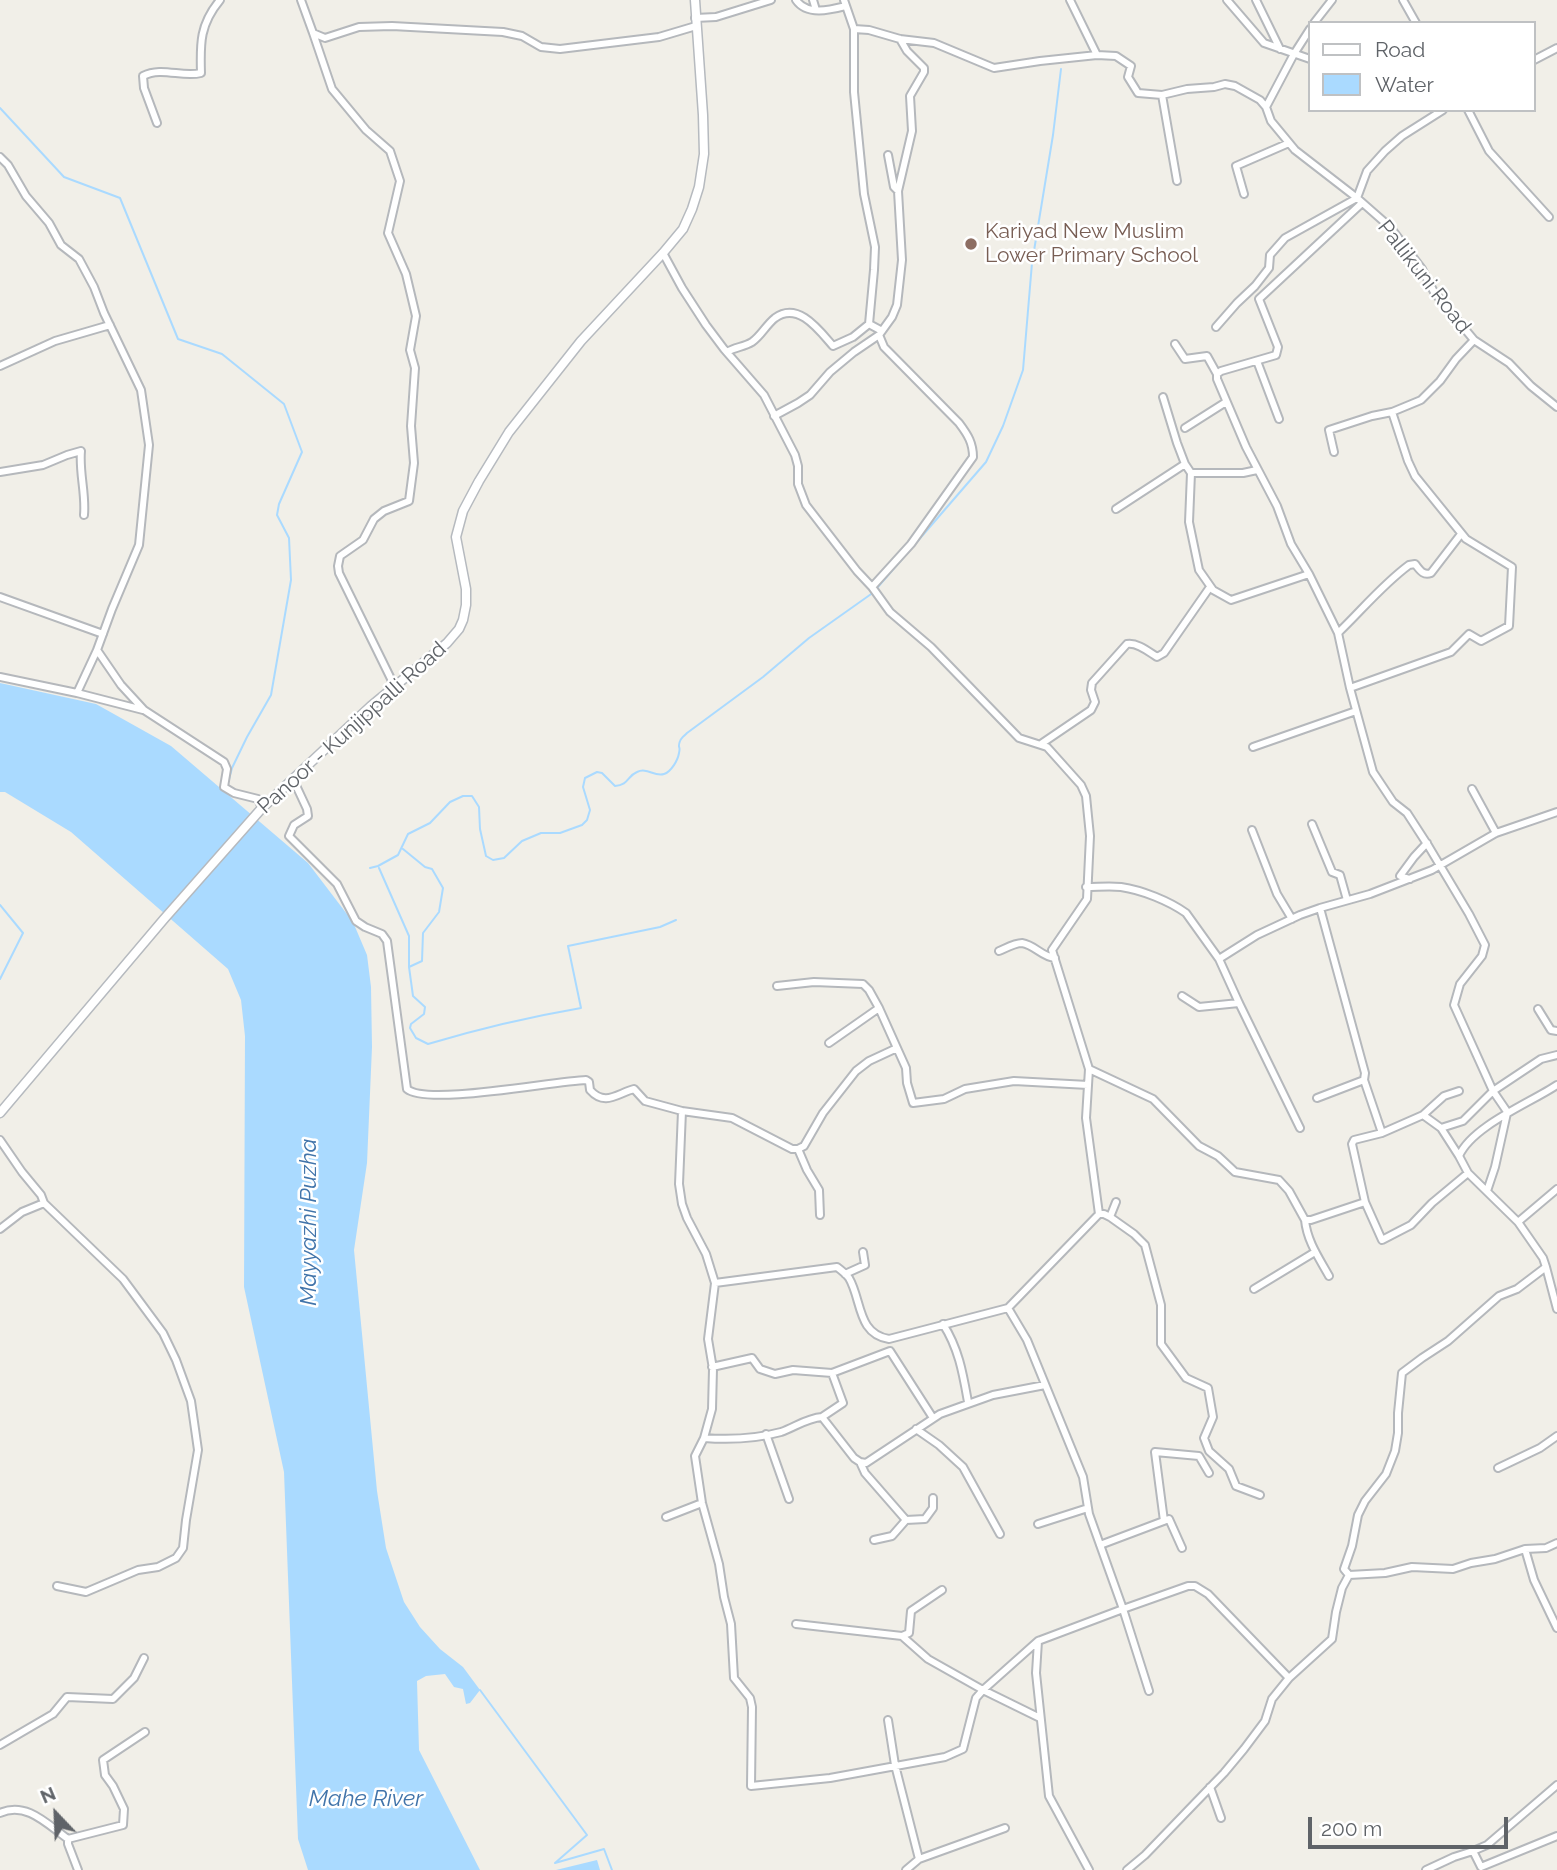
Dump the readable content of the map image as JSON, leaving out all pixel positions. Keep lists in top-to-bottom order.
{
  "streets": {
    "main road": ["Panoor - Kunjippalli Road"],
    "street": ["Pallikuni Road"]
  },
  "water": ["Mayyazhi Puzha", "Mahe River"],
  "places": ["Kariyad New Muslim Lower Primary School"],
  "legend": ["Road", "Water"],
  "scale_bar": "200 m",
  "north": "top left"
}
